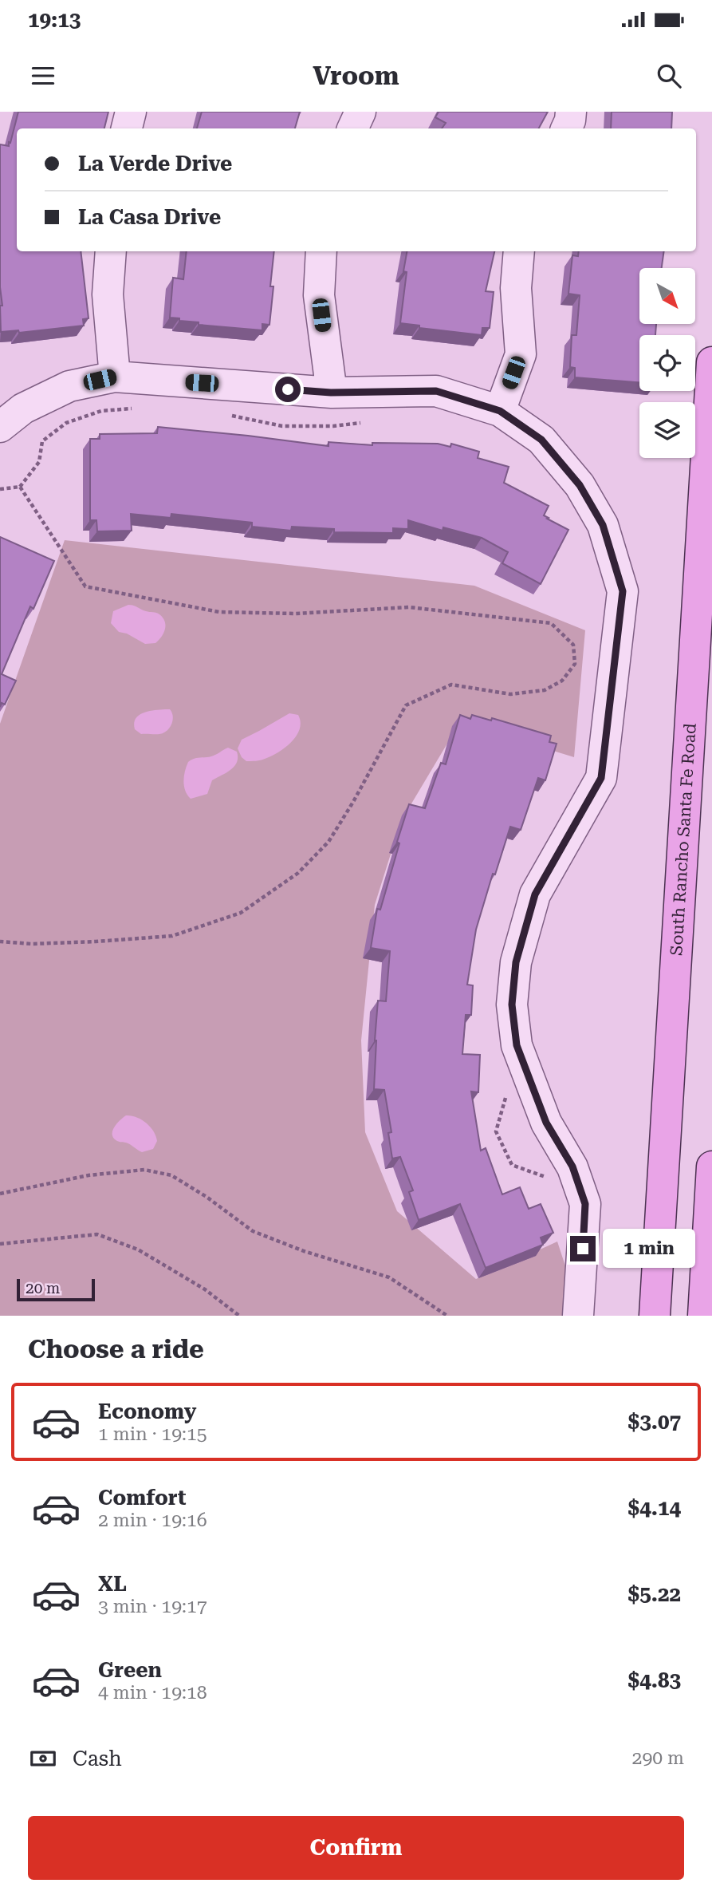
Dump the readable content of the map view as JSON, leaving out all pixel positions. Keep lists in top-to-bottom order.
{
  "streets": {
    "main road": ["South Rancho Santa Fe Road"]
  },
  "scale_bar": "20 m",
  "north": "bottom right",
  "page": {
    "status": "19:13",
    "header": "Vroom",
    "banner": ["La Verde Drive", "La Casa Drive"],
    "bubble": "1 min",
    "scale": "20 m",
    "heading": "Choose a ride",
    "list": [
      {
        "name": "Economy",
        "note": "1 min · 19:15",
        "value": "$3.07"
      },
      {
        "name": "Comfort",
        "note": "2 min · 19:16",
        "value": "$4.14"
      },
      {
        "name": "XL",
        "note": "3 min · 19:17",
        "value": "$5.22"
      },
      {
        "name": "Green",
        "note": "4 min · 19:18",
        "value": "$4.83"
      }
    ],
    "pay": ["Cash", "290 m"],
    "buttons": "Confirm"
  }
}
